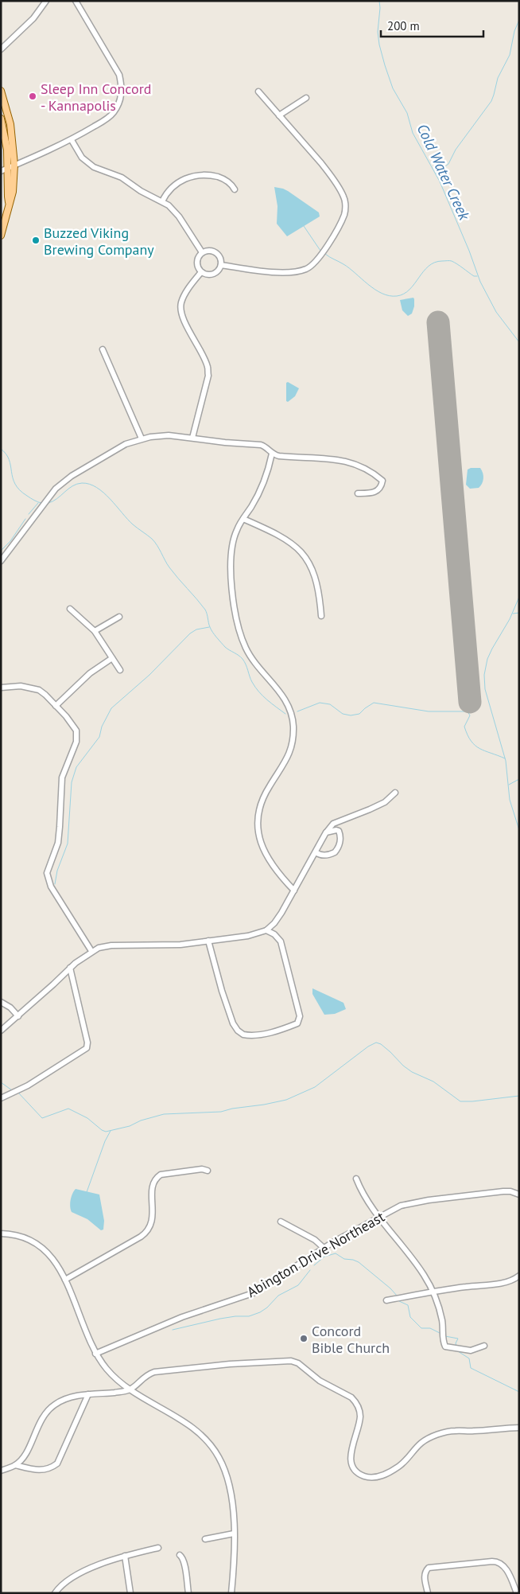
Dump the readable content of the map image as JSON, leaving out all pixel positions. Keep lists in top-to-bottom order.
{
  "streets": {
    "street": ["Abington Drive Northeast"]
  },
  "water": ["Cold Water Creek"],
  "places": ["Sleep Inn Concord - Kannapolis", "Buzzed Viking Brewing Company", "Concord Bible Church"],
  "scale_bar": "200 m"
}
